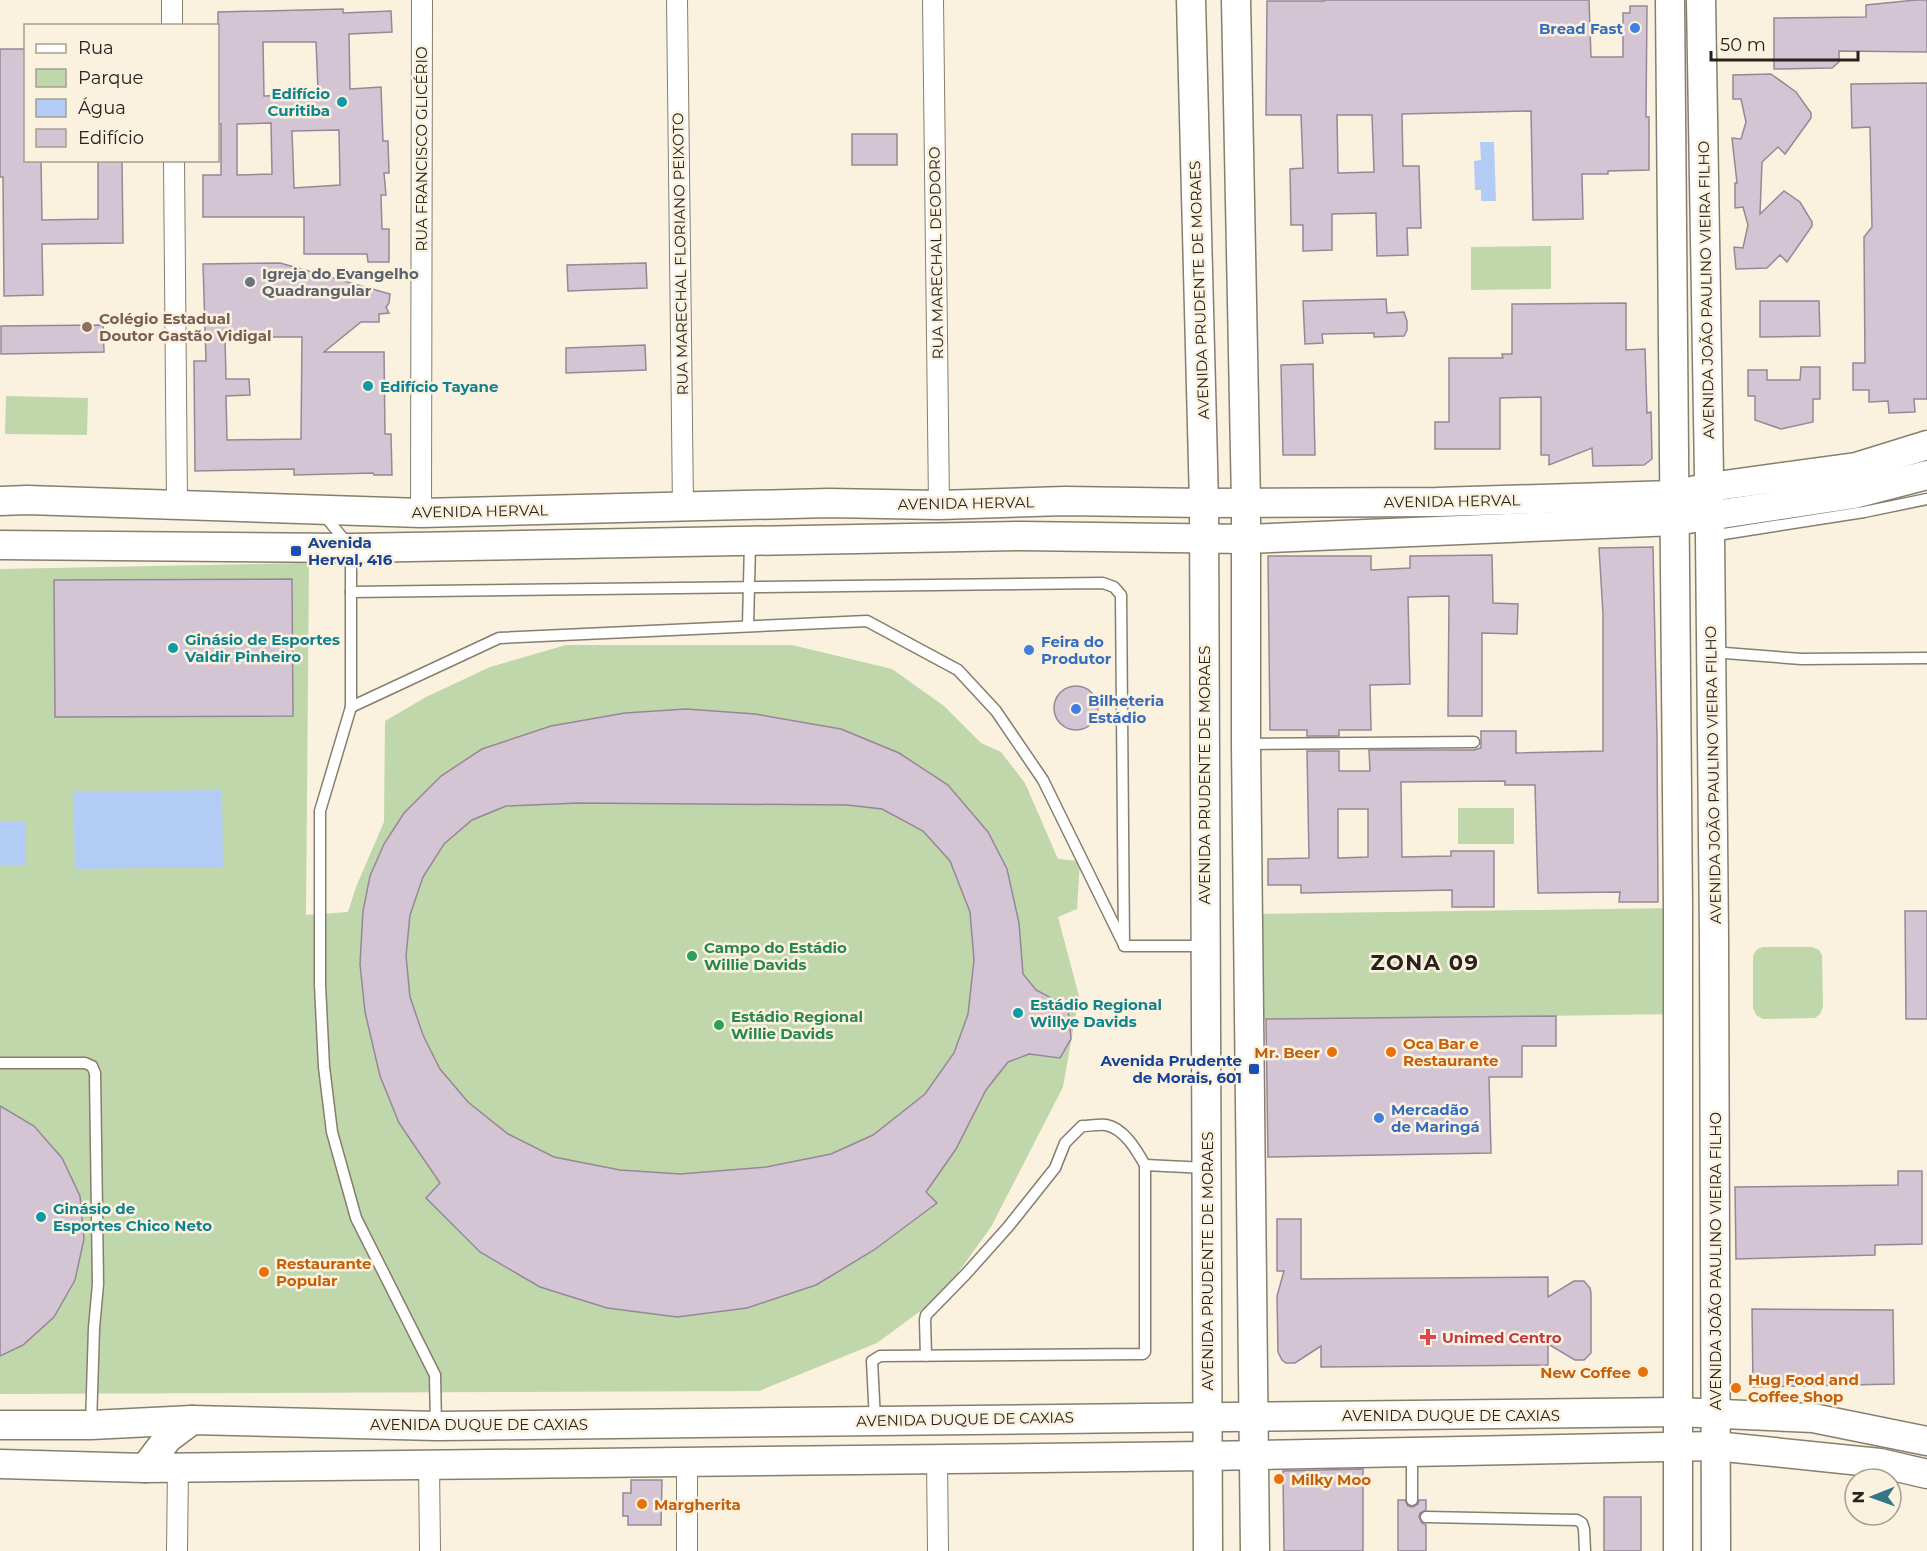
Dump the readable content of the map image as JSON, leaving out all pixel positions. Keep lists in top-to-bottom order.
{
  "streets": {
    "main road": [
      "AVENIDA PRUDENTE DE MORAES",
      "AVENIDA JOÃO PAULINO VIEIRA FILHO",
      "AVENIDA HERVAL",
      "AVENIDA DUQUE DE CAXIAS"
    ],
    "street": ["RUA FRANCISCO GLICÉRIO", "RUA MARECHAL DEODORO", "RUA MARECHAL FLORIANO PEIXOTO"]
  },
  "crossings": [
    ["RUA FRANCISCO GLICÉRIO", "AVENIDA HERVAL"],
    ["RUA MARECHAL DEODORO", "AVENIDA HERVAL"],
    ["RUA MARECHAL FLORIANO PEIXOTO", "AVENIDA HERVAL"],
    ["AVENIDA PRUDENTE DE MORAES", "AVENIDA HERVAL"],
    ["AVENIDA PRUDENTE DE MORAES", "AVENIDA DUQUE DE CAXIAS"],
    ["AVENIDA JOÃO PAULINO VIEIRA FILHO", "AVENIDA HERVAL"],
    ["AVENIDA JOÃO PAULINO VIEIRA FILHO", "AVENIDA DUQUE DE CAXIAS"]
  ],
  "districts": ["ZONA 09"],
  "places": {
    "other": [
      "Bread Fast",
      "Edifício Curitiba",
      "Igreja do Evangelho Quadrangular",
      "Colégio Estadual Doutor Gastão Vidigal",
      "Edifício Tayane",
      "Ginásio de Esportes Valdir Pinheiro",
      "Feira do Produtor",
      "Bilheteria Estádio",
      "Campo do Estádio Willie Davids",
      "Estádio Regional Willye Davids",
      "Estádio Regional Willie Davids",
      "Mr. Beer",
      "Oca Bar e Restaurante",
      "Mercadão de Maringá",
      "Ginásio de Esportes Chico Neto",
      "Restaurante Popular",
      "New Coffee",
      "Hug Food and Coffee Shop",
      "Milky Moo",
      "Margherita"
    ],
    "transit": ["Avenida Herval, 416", "Avenida Prudente de Morais, 601"],
    "health": ["Unimed Centro"]
  },
  "legend": [
    "Rua",
    "Parque",
    "Água",
    "Edifício"
  ],
  "scale_bar": "50 m",
  "north": "left"
}
